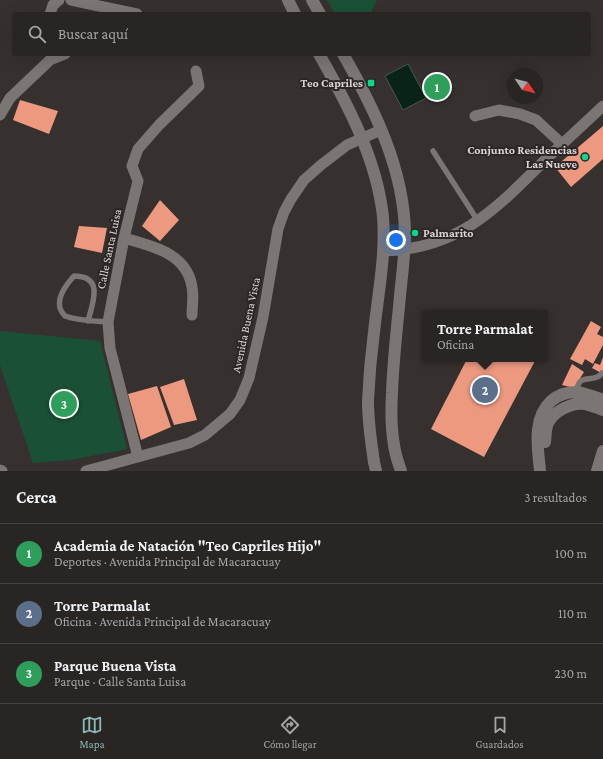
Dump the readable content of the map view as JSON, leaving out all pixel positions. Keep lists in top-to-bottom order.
{
  "streets": {
    "street": ["Calle Santa Luisa", "Avenida Buena Vista"]
  },
  "crossings": [
    ["Calle Santa Luisa", "Avenida Buena Vista"]
  ],
  "places": {
    "transit": ["Teo Capriles"],
    "other": ["Conjunto Residencias Las Nueve", "Palmarito"]
  },
  "north": "bottom right",
  "page": {
    "search": "Buscar aquí",
    "pins": ["1", "2", "3"],
    "popup": ["Torre Parmalat", "Oficina"],
    "heading": ["Cerca", "3 resultados"],
    "list": [
      {
        "mark": "1",
        "name": "Academia de Natación \"Teo Capriles Hijo\"",
        "note": "Deportes · Avenida Principal de Macaracuay",
        "value": "100 m"
      },
      {
        "mark": "2",
        "name": "Torre Parmalat",
        "note": "Oficina · Avenida Principal de Macaracuay",
        "value": "110 m"
      },
      {
        "mark": "3",
        "name": "Parque Buena Vista",
        "note": "Parque · Calle Santa Luisa",
        "value": "230 m"
      }
    ],
    "nav": ["Mapa", "Cómo llegar", "Guardados"]
  }
}
